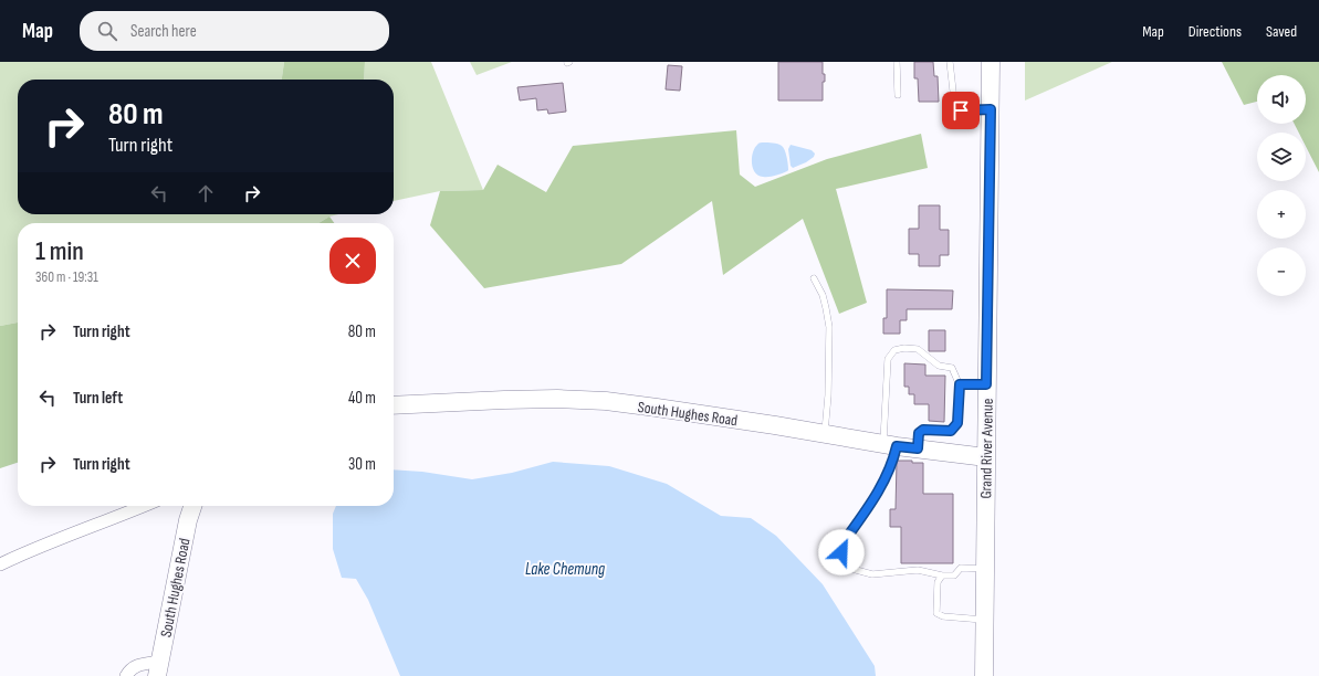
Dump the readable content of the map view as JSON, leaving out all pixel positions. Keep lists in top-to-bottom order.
{
  "streets": {
    "street": ["South Hughes Road", "Grand River Avenue"]
  },
  "crossings": [
    ["South Hughes Road", "Grand River Avenue"]
  ],
  "water": ["Lake Chemung"],
  "page": {
    "header": "Map",
    "search": "Search here",
    "nav": ["Map", "Directions", "Saved"],
    "map_buttons": ["+", "−"],
    "turn": ["80 m", "Turn right"],
    "heading": ["1 min", "360 m · 19:31"],
    "list": [
      {
        "name": "Turn right",
        "value": "80 m"
      },
      {
        "name": "Turn left",
        "value": "40 m"
      },
      {
        "name": "Turn right",
        "value": "30 m"
      }
    ]
  }
}
